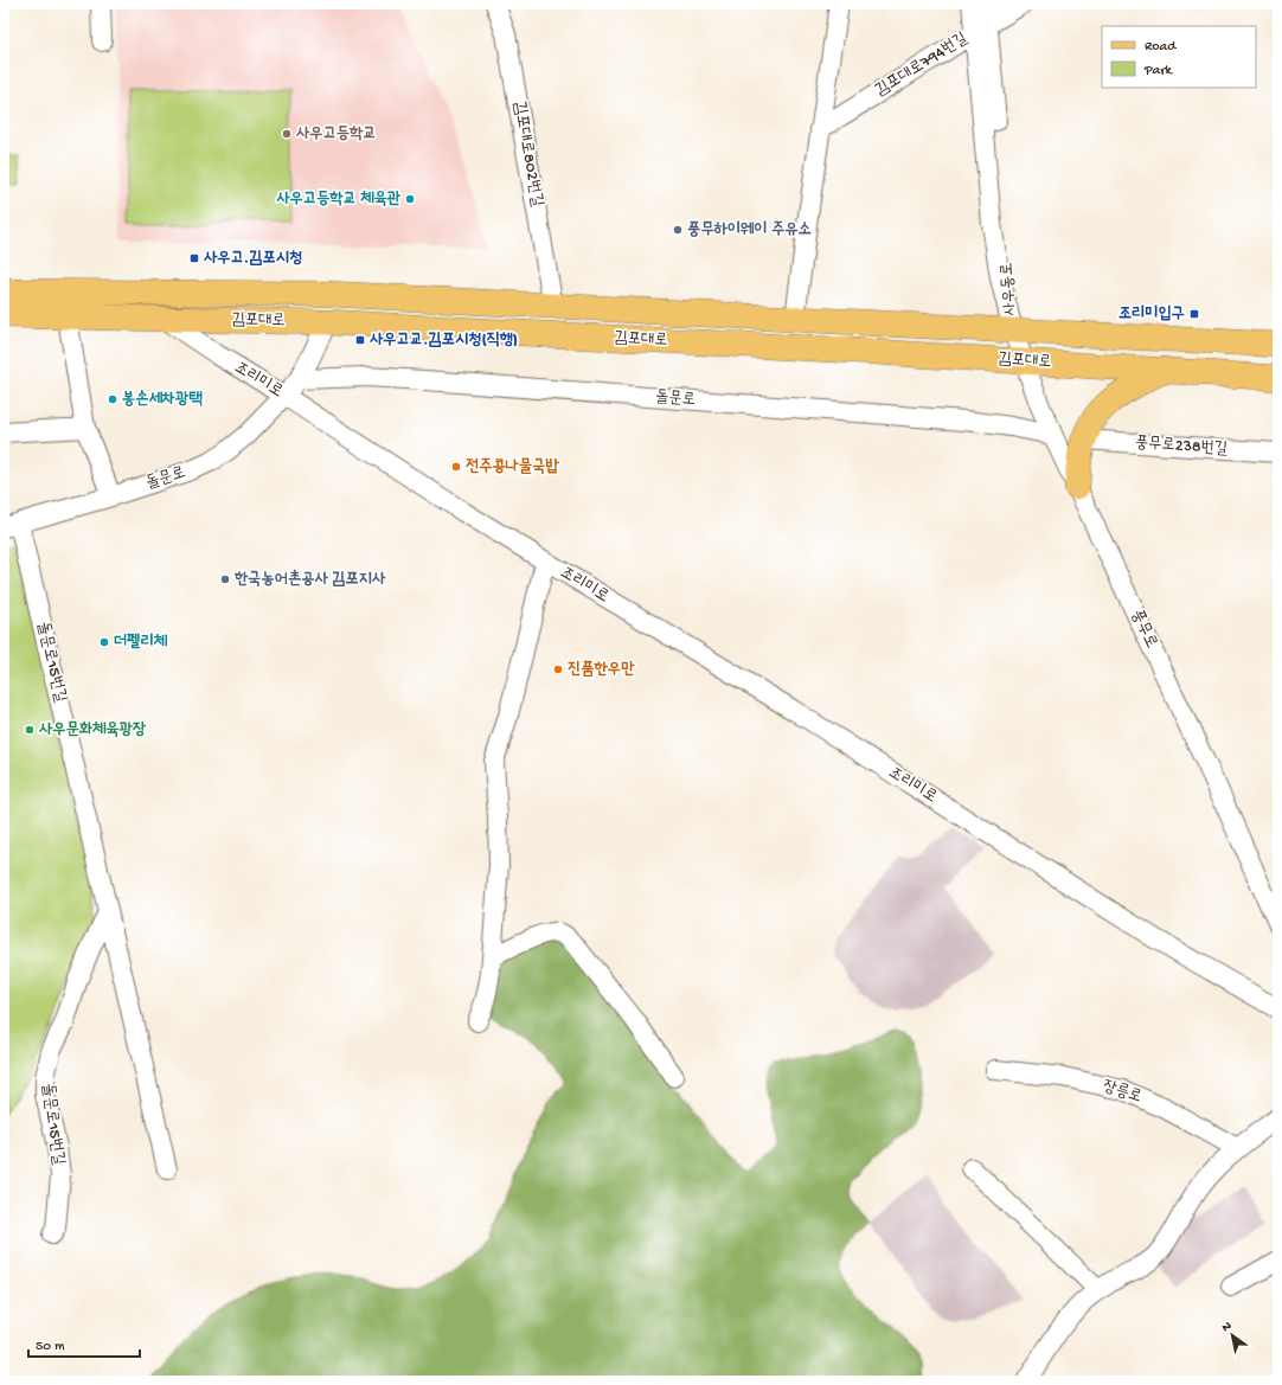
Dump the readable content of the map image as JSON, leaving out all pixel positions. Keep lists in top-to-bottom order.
{
  "streets": {
    "main road": ["김포대로"],
    "street": [
      "김포대로794번길",
      "김포대로802번길",
      "사우동로",
      "조리미로",
      "돌문로",
      "풍무로238번길",
      "풍무로",
      "돌문로15번길",
      "장릉로"
    ]
  },
  "crossings": [
    ["김포대로794번길", "사우동로"],
    ["김포대로802번길", "김포대로"],
    ["사우동로", "김포대로"],
    ["사우동로", "풍무로"],
    ["김포대로", "조리미로"],
    ["김포대로", "돌문로"],
    ["김포대로", "풍무로"],
    ["조리미로", "돌문로"],
    ["돌문로", "풍무로"],
    ["돌문로", "돌문로15번길"]
  ],
  "places": {
    "other": [
      "사우고등학교",
      "사우고등학교 체육관",
      "풍무하이웨이 주유소",
      "봉손세차광택",
      "전주콩나물국밥",
      "한국농어촌공사 김포지사",
      "더펠리체",
      "진품한우만",
      "사우문화체육광장"
    ],
    "transit": ["사우고.김포시청", "조리미입구", "사우고교.김포시청(직행)"]
  },
  "legend": ["Road", "Park"],
  "scale_bar": "50 m",
  "north": "top left"
}
